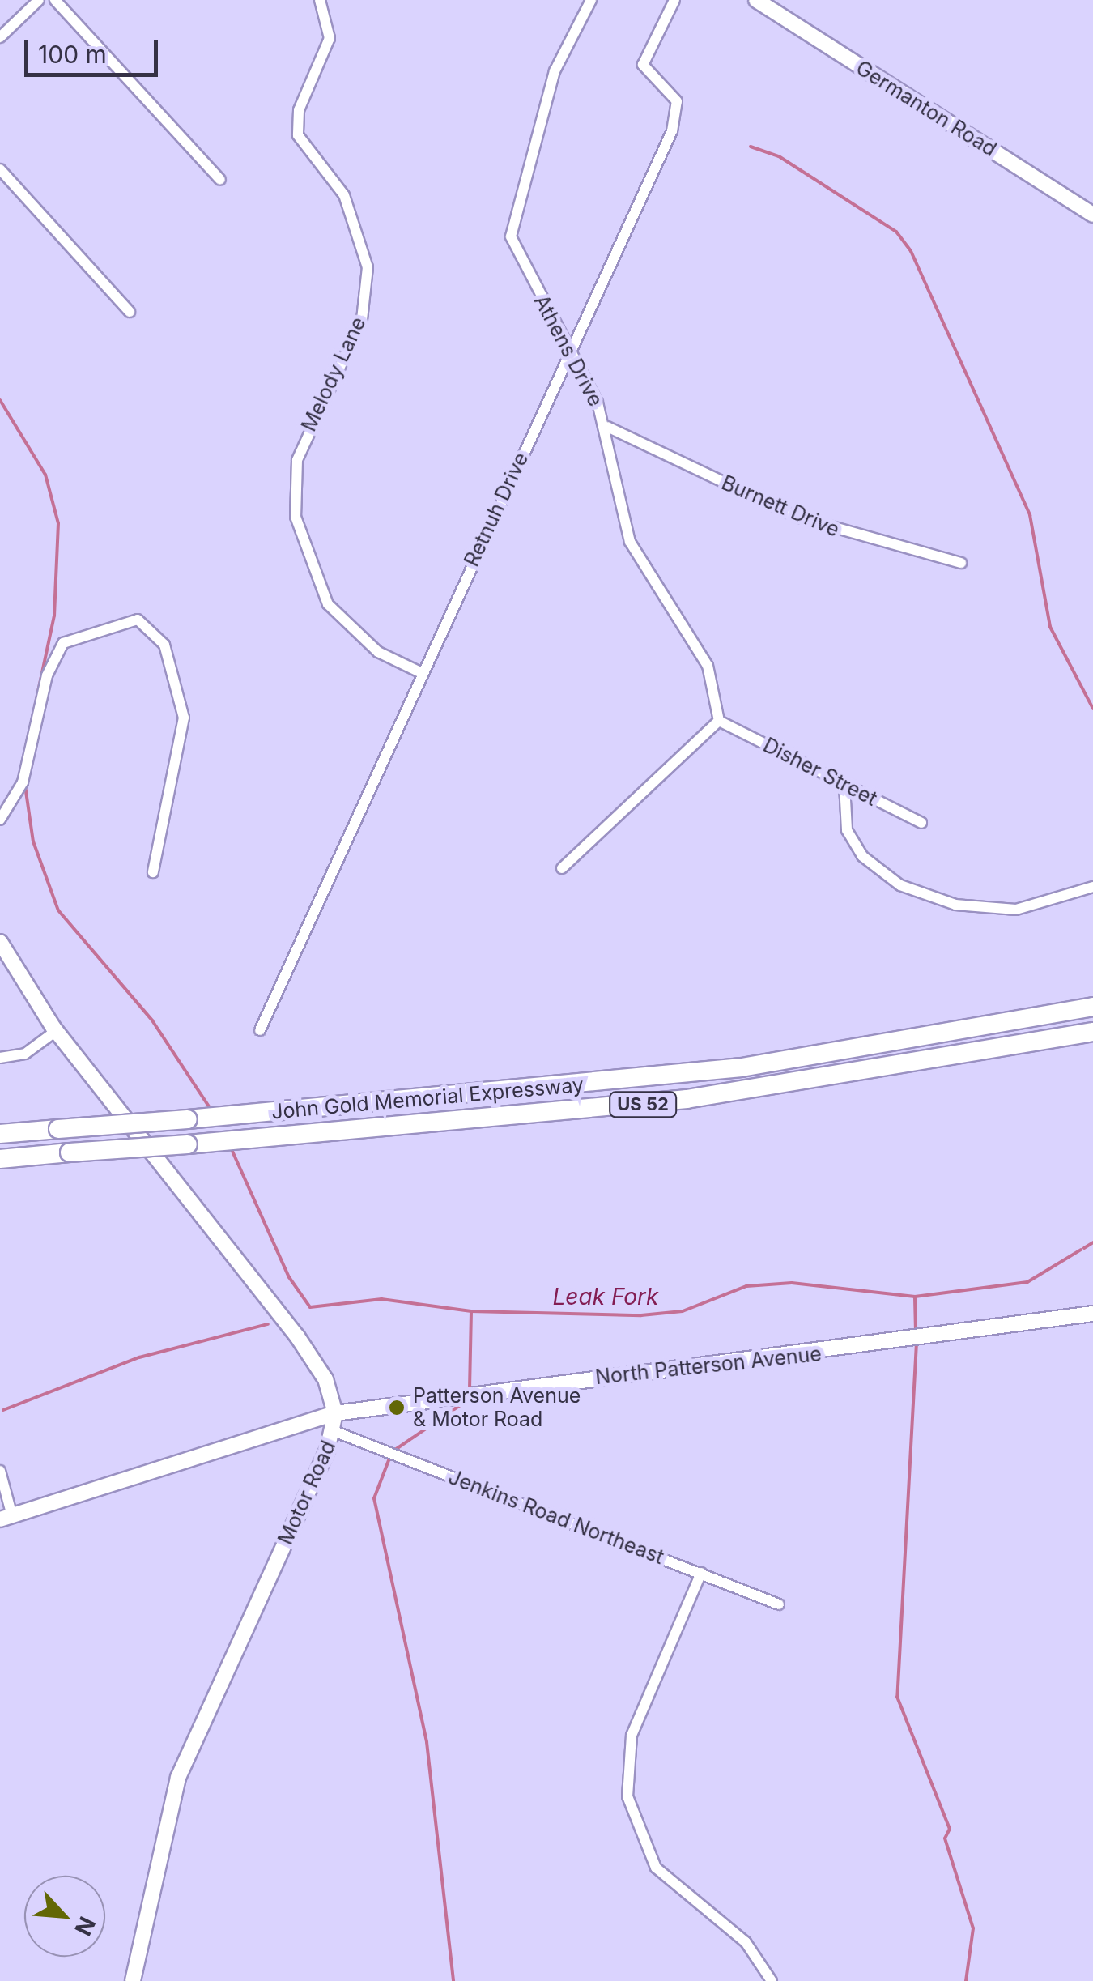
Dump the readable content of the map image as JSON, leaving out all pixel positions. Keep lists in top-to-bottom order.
{
  "streets": {
    "highway": ["John Gold Memorial Expressway", "US 52"],
    "main road": ["Germanton Road", "North Patterson Avenue", "Motor Road"],
    "street": [
      "Athens Drive",
      "Melody Lane",
      "Burnett Drive",
      "Retnuh Drive",
      "Disher Street",
      "Jenkins Road Northeast"
    ]
  },
  "crossings": [
    ["Athens Drive", "Burnett Drive"],
    ["Athens Drive", "Retnuh Drive"],
    ["Athens Drive", "Disher Street"],
    ["Melody Lane", "Retnuh Drive"],
    ["North Patterson Avenue", "Motor Road"],
    ["Motor Road", "Jenkins Road Northeast"]
  ],
  "water": ["Leak Fork"],
  "places": ["Patterson Avenue & Motor Road"],
  "scale_bar": "100 m",
  "north": "bottom right"
}
